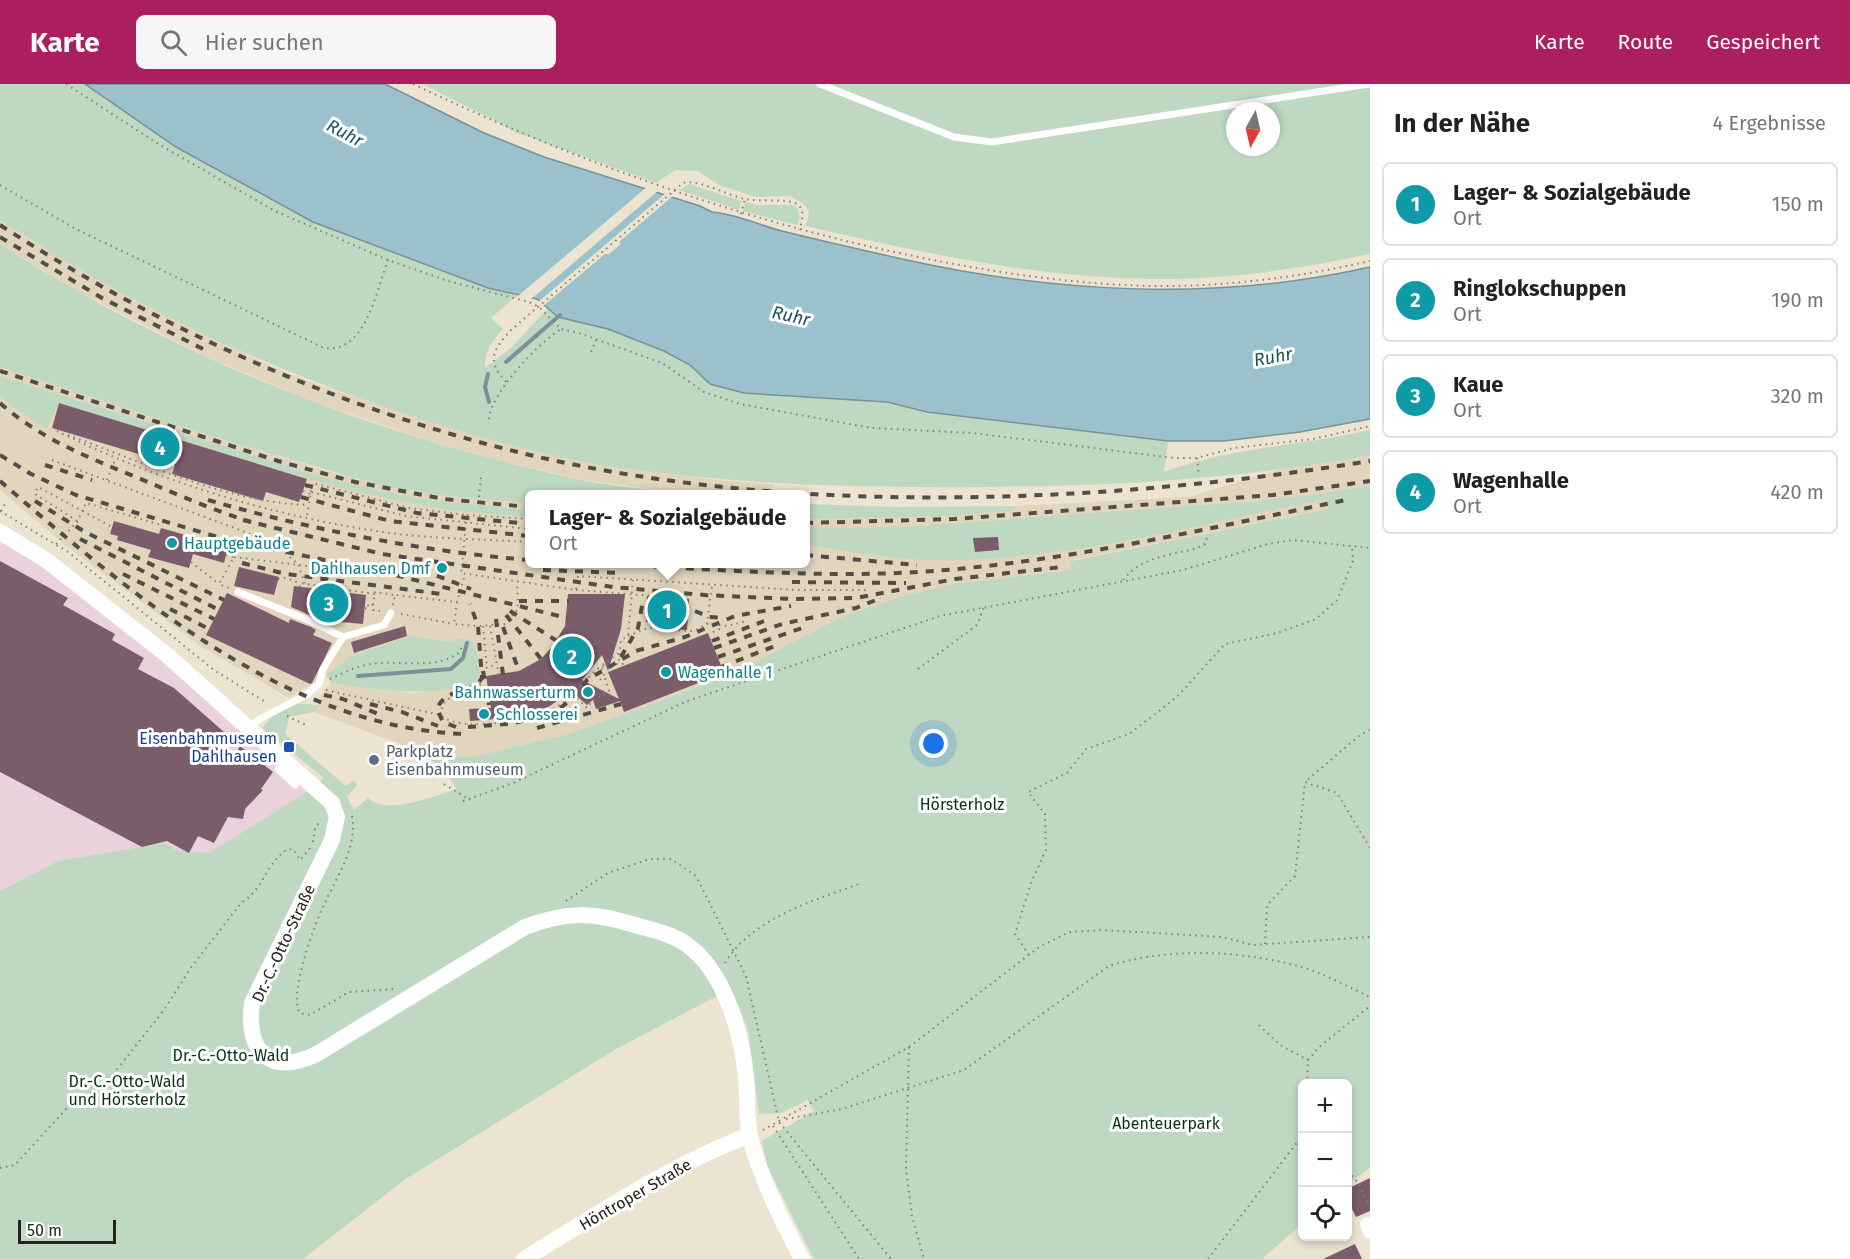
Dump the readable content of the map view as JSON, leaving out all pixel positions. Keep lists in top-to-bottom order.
{
  "streets": {
    "street": ["Dr.-C.-Otto-Straße", "Höntroper Straße"]
  },
  "crossings": [
    ["Dr.-C.-Otto-Straße", "Höntroper Straße"]
  ],
  "water": ["Ruhr"],
  "parks": [
    "Hörsterholz",
    "Dr.-C.-Otto-Wald",
    "Dr.-C.-Otto-Wald und Hörsterholz",
    "Abenteuerpark"
  ],
  "places": {
    "other": [
      "Hauptgebäude",
      "Dahlhausen Dmf",
      "Wagenhalle 1",
      "Bahnwasserturm",
      "Schlosserei",
      "Parkplatz Eisenbahnmuseum"
    ],
    "transit": ["Eisenbahnmuseum Dahlhausen"]
  },
  "scale_bar": "50 m",
  "north": "bottom",
  "page": {
    "header": "Karte",
    "search": "Hier suchen",
    "nav": ["Karte", "Route", "Gespeichert"],
    "heading": ["In der Nähe", "4 Ergebnisse"],
    "list": [
      {
        "mark": "1",
        "name": "Lager- & Sozialgebäude",
        "note": "Ort",
        "value": "150 m"
      },
      {
        "mark": "2",
        "name": "Ringlokschuppen",
        "note": "Ort",
        "value": "190 m"
      },
      {
        "mark": "3",
        "name": "Kaue",
        "note": "Ort",
        "value": "320 m"
      },
      {
        "mark": "4",
        "name": "Wagenhalle",
        "note": "Ort",
        "value": "420 m"
      }
    ],
    "pins": [
      "4",
      "3",
      "1",
      "2"
    ],
    "popup": ["Lager- & Sozialgebäude", "Ort"],
    "map_buttons": ["+", "−"],
    "scale": "50 m"
  }
}
